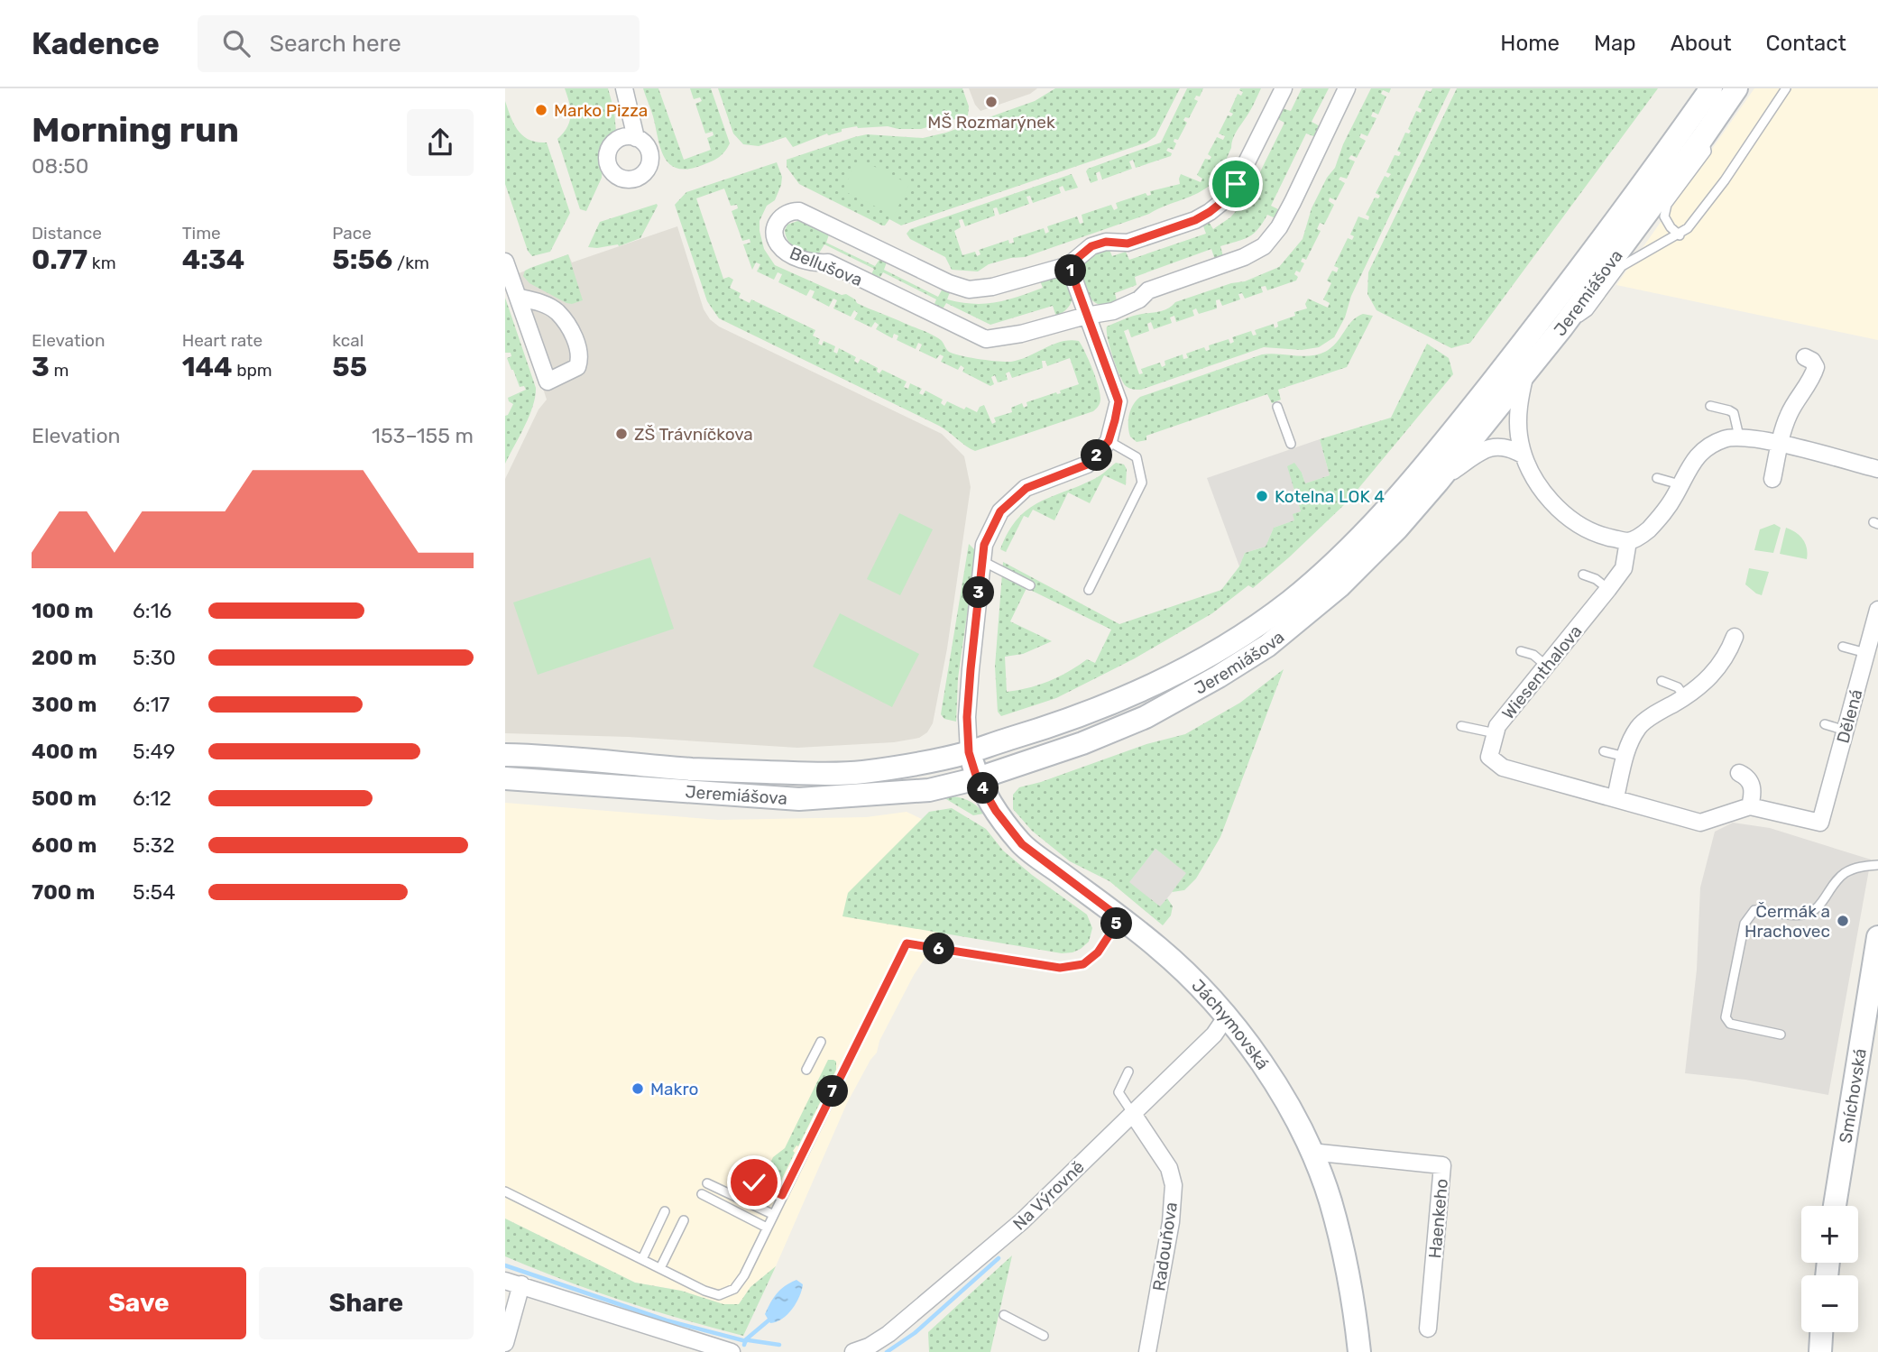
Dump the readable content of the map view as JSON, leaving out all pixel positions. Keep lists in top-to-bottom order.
{
  "streets": {
    "main road": ["Jeremiášova", "Jáchymovská", "Smíchovská"],
    "street": [
      "Bellušova",
      "Wiesenthalova",
      "Dělená",
      "Na Výrovně",
      "Haenkeho",
      "Radouňova"
    ]
  },
  "crossings": [
    ["Jeremiášova", "Jáchymovská"],
    ["Wiesenthalova", "Dělená"],
    ["Jáchymovská", "Na Výrovně"],
    ["Jáchymovská", "Haenkeho"],
    ["Na Výrovně", "Radouňova"]
  ],
  "places": [
    "MŠ Rozmarýnek",
    "Marko Pizza",
    "ZŠ Trávníčkova",
    "Kotelna LOK 4",
    "Čermák a Hrachovec",
    "Makro"
  ],
  "page": {
    "header": "Kadence",
    "search": "Search here",
    "nav": [
      "Home",
      "Map",
      "About",
      "Contact"
    ],
    "heading": ["Morning run", "08:50"],
    "stats": [
      ["Distance", "0.77 km"],
      ["Time", "4:34"],
      ["Pace", "5:56 /km"],
      ["Elevation", "3 m"],
      ["Heart rate", "144 bpm"],
      ["kcal", "55"]
    ],
    "pins": [
      "1",
      "2",
      "3",
      "4",
      "5",
      "6",
      "7"
    ],
    "chart": ["Elevation", "153–155 m"],
    "list": [
      {
        "name": "100 m",
        "note": "6:16"
      },
      {
        "name": "200 m",
        "note": "5:30"
      },
      {
        "name": "300 m",
        "note": "6:17"
      },
      {
        "name": "400 m",
        "note": "5:49"
      },
      {
        "name": "500 m",
        "note": "6:12"
      },
      {
        "name": "600 m",
        "note": "5:32"
      },
      {
        "name": "700 m",
        "note": "5:54"
      }
    ],
    "map_buttons": ["+", "−"],
    "buttons": ["Save", "Share"]
  }
}
